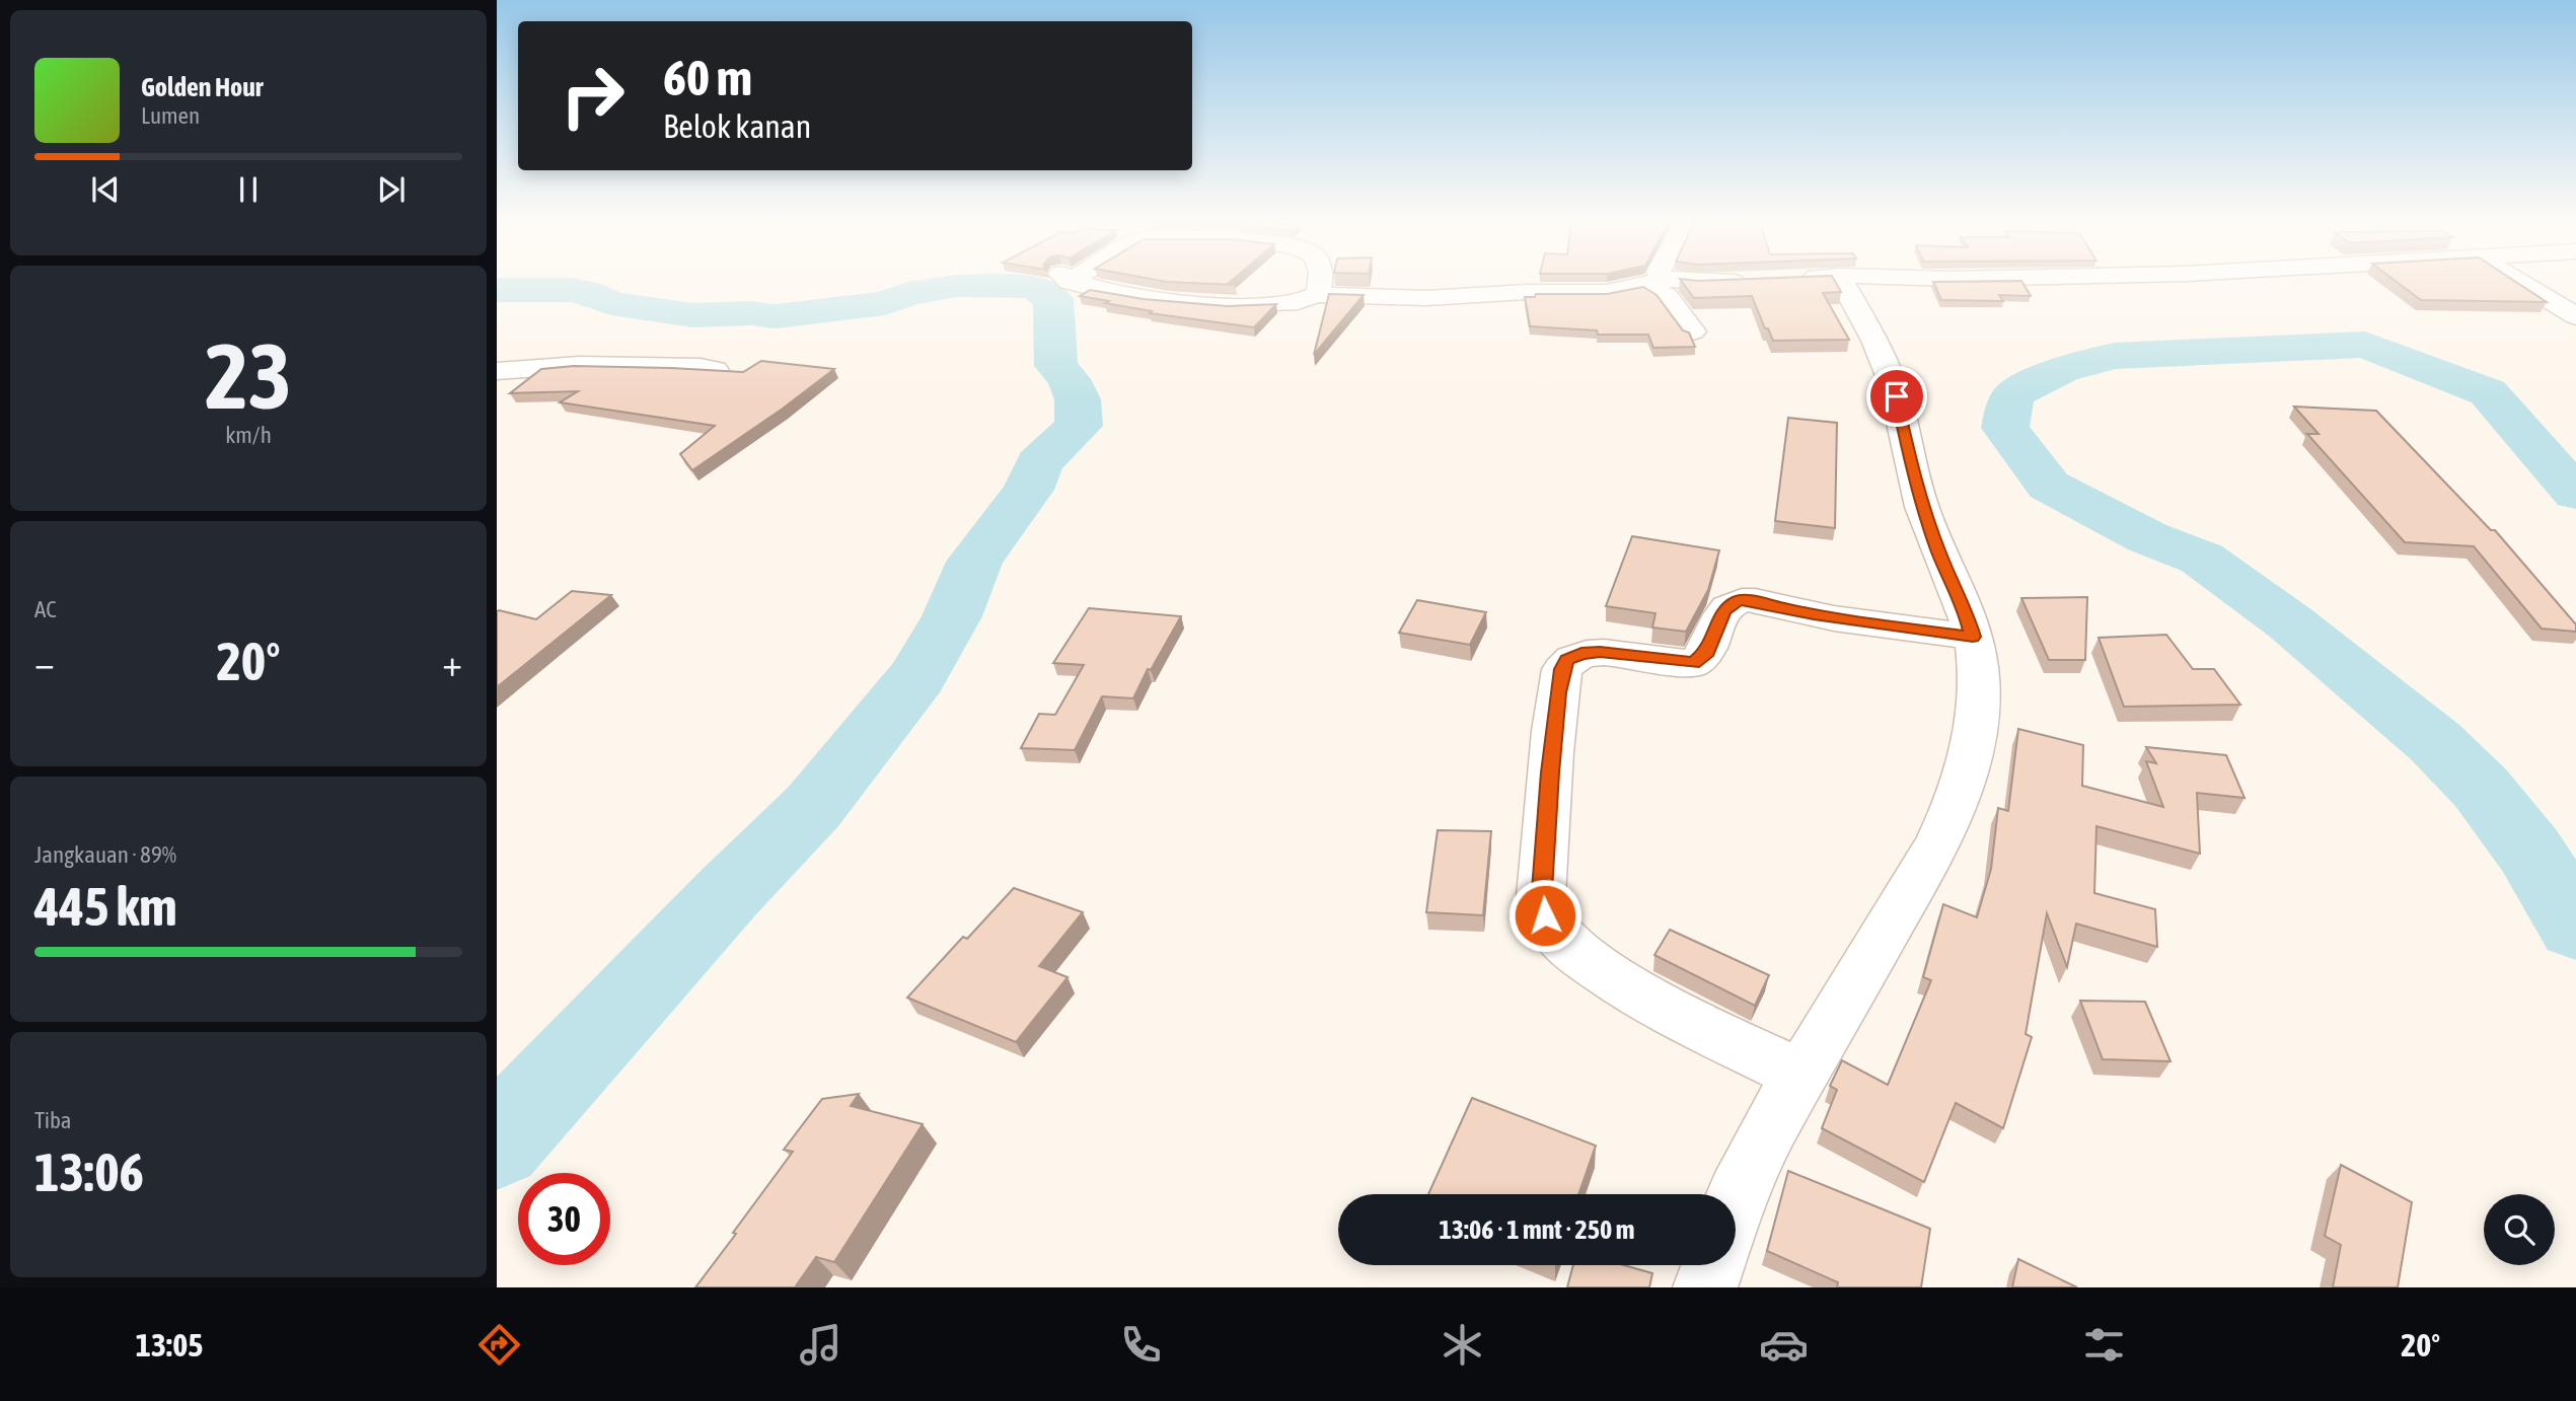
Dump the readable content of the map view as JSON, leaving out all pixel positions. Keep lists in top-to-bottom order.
{
  "page": {
    "turn": ["60 m", "Belok kanan"],
    "song": ["Golden Hour", "Lumen"],
    "tile": [
      ["23", "km/h"],
      "AC",
      ["Jangkauan · 89%", "445 km"],
      ["Tiba", "13:06"]
    ],
    "heat": ["−", "20°", "+"],
    "limit": "30",
    "trip": "13:06 · 1 mnt · 250 m",
    "tabs": ["13:05", "20°"]
  }
}
